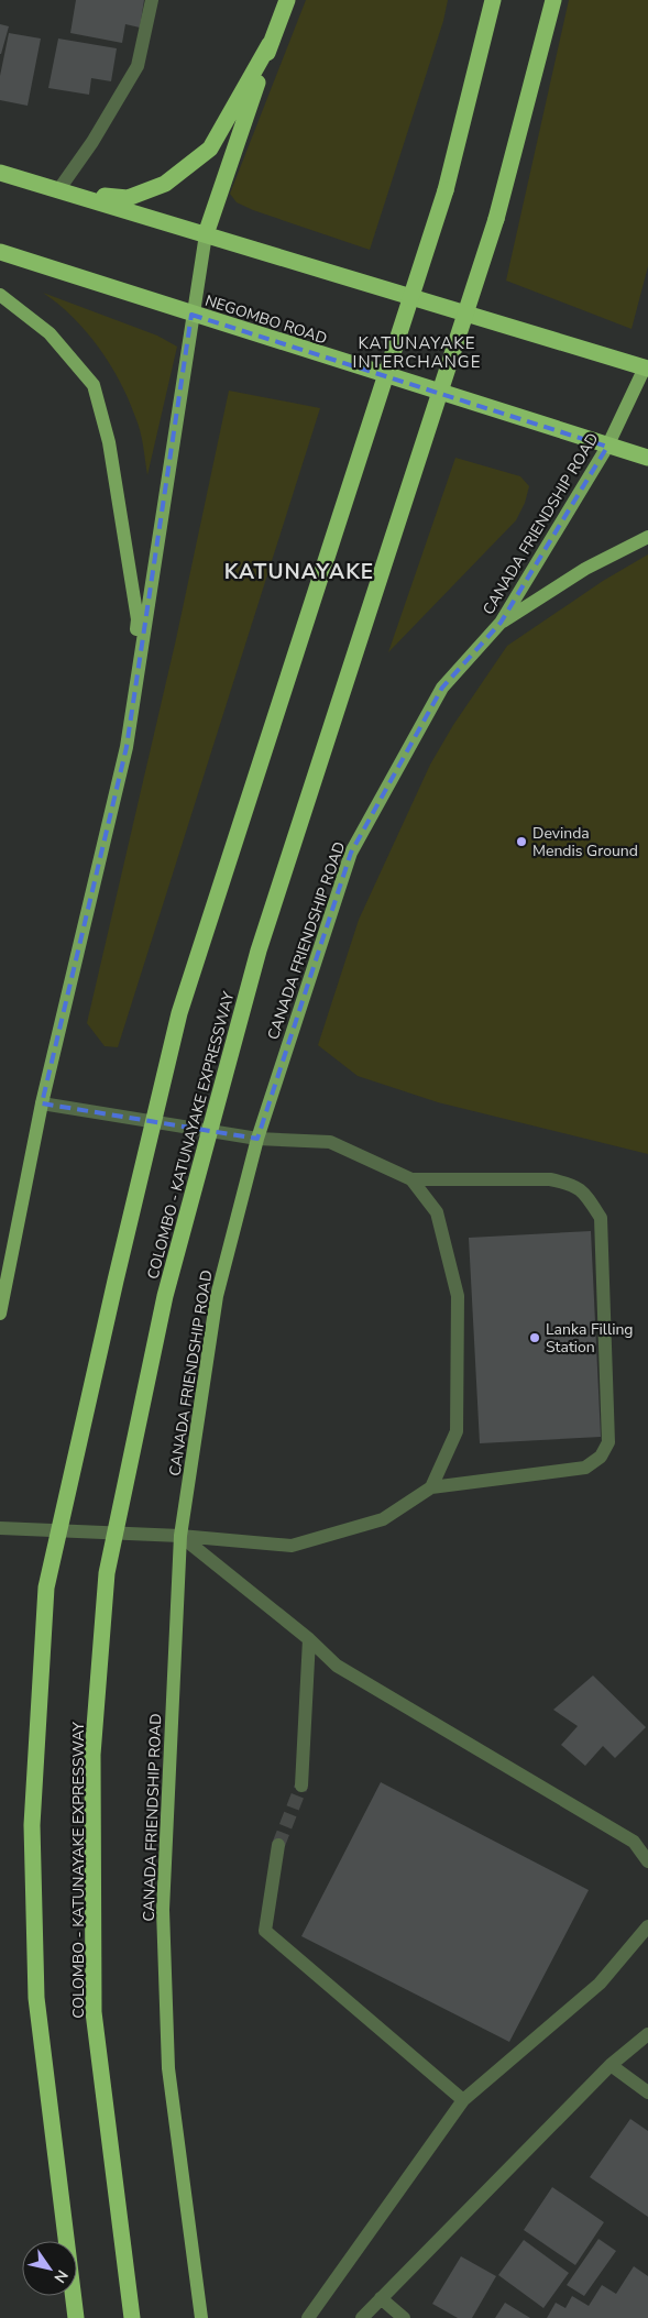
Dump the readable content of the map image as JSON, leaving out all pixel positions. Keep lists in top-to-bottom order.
{
  "streets": {
    "highway": ["NEGOMBO ROAD", "COLOMBO - KATUNAYAKE EXPRESSWAY"],
    "main road": ["CANADA FRIENDSHIP ROAD"]
  },
  "crossings": [
    ["NEGOMBO ROAD", "CANADA FRIENDSHIP ROAD"]
  ],
  "districts": ["KATUNAYAKE INTERCHANGE", "KATUNAYAKE"],
  "places": ["Devinda Mendis Ground", "Lanka Filling Station"],
  "north": "bottom right"
}
